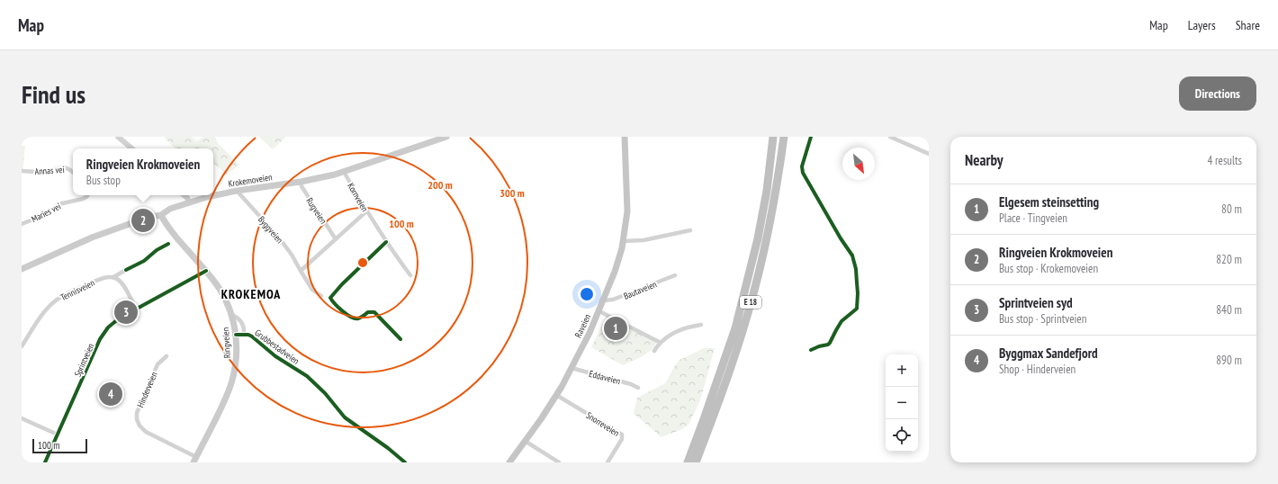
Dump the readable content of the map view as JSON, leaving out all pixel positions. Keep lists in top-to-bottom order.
{
  "streets": {
    "highway": ["E 18"],
    "main road": ["Krokemoveien", "Raveien", "Ringveien"],
    "street": [
      "Annas vei",
      "Kornveien",
      "Rugveien",
      "Maries vei",
      "Byggveien",
      "Tennisveien",
      "Bautaveien",
      "Grubbestadveien",
      "Sprintveien",
      "Eddaveien",
      "Hinderveien",
      "Snorreveien"
    ]
  },
  "crossings": [
    ["Krokemoveien", "Kornveien"],
    ["Krokemoveien", "Rugveien"],
    ["Krokemoveien", "Byggveien"],
    ["Krokemoveien", "Ringveien"],
    ["Bautaveien", "Raveien"],
    ["Raveien", "Eddaveien"],
    ["Raveien", "Snorreveien"],
    ["Ringveien", "Grubbestadveien"],
    ["Ringveien", "Sprintveien"],
    ["Ringveien", "Hinderveien"]
  ],
  "districts": ["KROKEMOA"],
  "scale_bar": "100 m",
  "north": "bottom right",
  "page": {
    "header": "Map",
    "nav": ["Map", "Layers", "Share"],
    "buttons": "Directions",
    "title": "Find us",
    "heading": ["Nearby", "4 results"],
    "popup": ["Ringveien Krokmoveien", "Bus stop"],
    "list": [
      {
        "mark": "1",
        "name": "Elgesem steinsetting",
        "note": "Place · Tingveien",
        "value": "80 m"
      },
      {
        "mark": "2",
        "name": "Ringveien Krokmoveien",
        "note": "Bus stop · Krokemoveien",
        "value": "820 m"
      },
      {
        "mark": "3",
        "name": "Sprintveien syd",
        "note": "Bus stop · Sprintveien",
        "value": "840 m"
      },
      {
        "mark": "4",
        "name": "Byggmax Sandefjord",
        "note": "Shop · Hinderveien",
        "value": "890 m"
      }
    ],
    "pins": [
      "2",
      "3",
      "1",
      "4"
    ],
    "map_buttons": ["+", "−"],
    "scale": "100 m"
  },
  "rings": ["200 m", "300 m", "100 m"]
}
